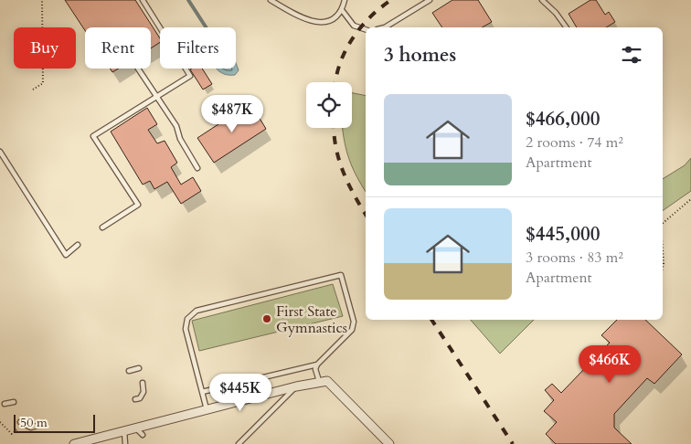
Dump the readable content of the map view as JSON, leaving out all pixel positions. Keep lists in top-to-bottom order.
{
  "places": ["First State Gymnastics"],
  "scale_bar": "50 m",
  "page": {
    "chip": ["Buy", "Rent", "Filters"],
    "heading": "3 homes",
    "list": [
      {
        "name": "$466,000",
        "note": "2 rooms · 74 m² · Apartment"
      },
      {
        "name": "$445,000",
        "note": "3 rooms · 83 m² · Apartment"
      }
    ],
    "price": ["$487K", "$466K", "$445K"],
    "scale": "50 m"
  }
}
